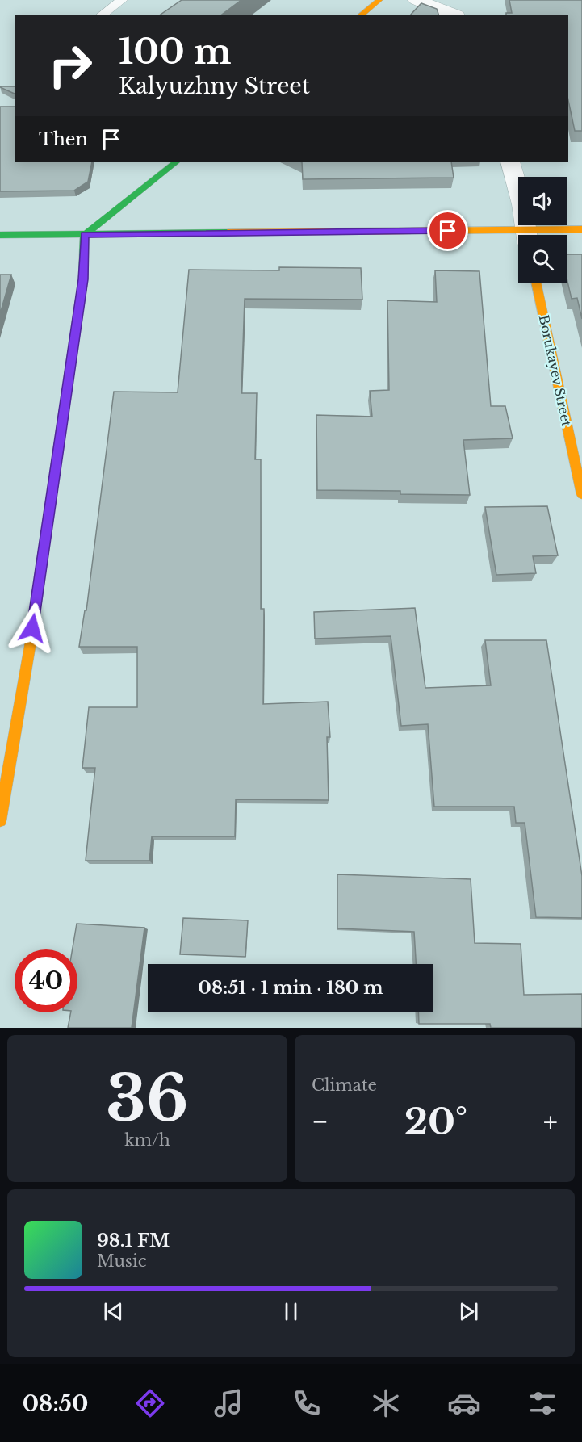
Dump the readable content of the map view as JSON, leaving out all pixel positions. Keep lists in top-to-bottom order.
{
  "streets": {
    "street": ["Borukayev Street"]
  },
  "page": {
    "turn": ["100 m", "Kalyuzhny Street"],
    "then": "Then",
    "limit": "40",
    "trip": "08:51 · 1 min · 180 m",
    "tile": [
      ["36", "km/h"],
      "Climate"
    ],
    "heat": ["−", "20°", "+"],
    "song": ["98.1 FM", "Music"],
    "tabs": "08:50"
  }
}
